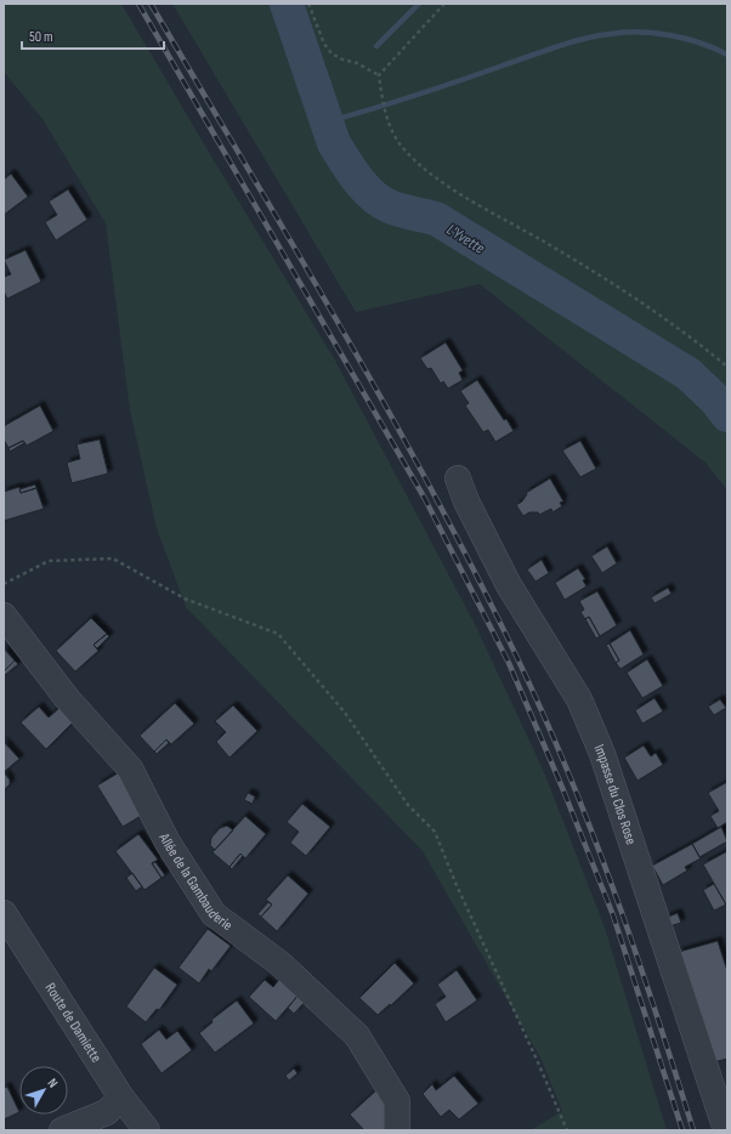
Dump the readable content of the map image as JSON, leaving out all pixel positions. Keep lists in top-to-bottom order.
{
  "streets": {
    "street": ["Impasse du Clos Rose", "Allée de la Gambauderie", "Route de Damiette"]
  },
  "water": ["L'Yvette"],
  "scale_bar": "50 m",
  "north": "top right"
}
